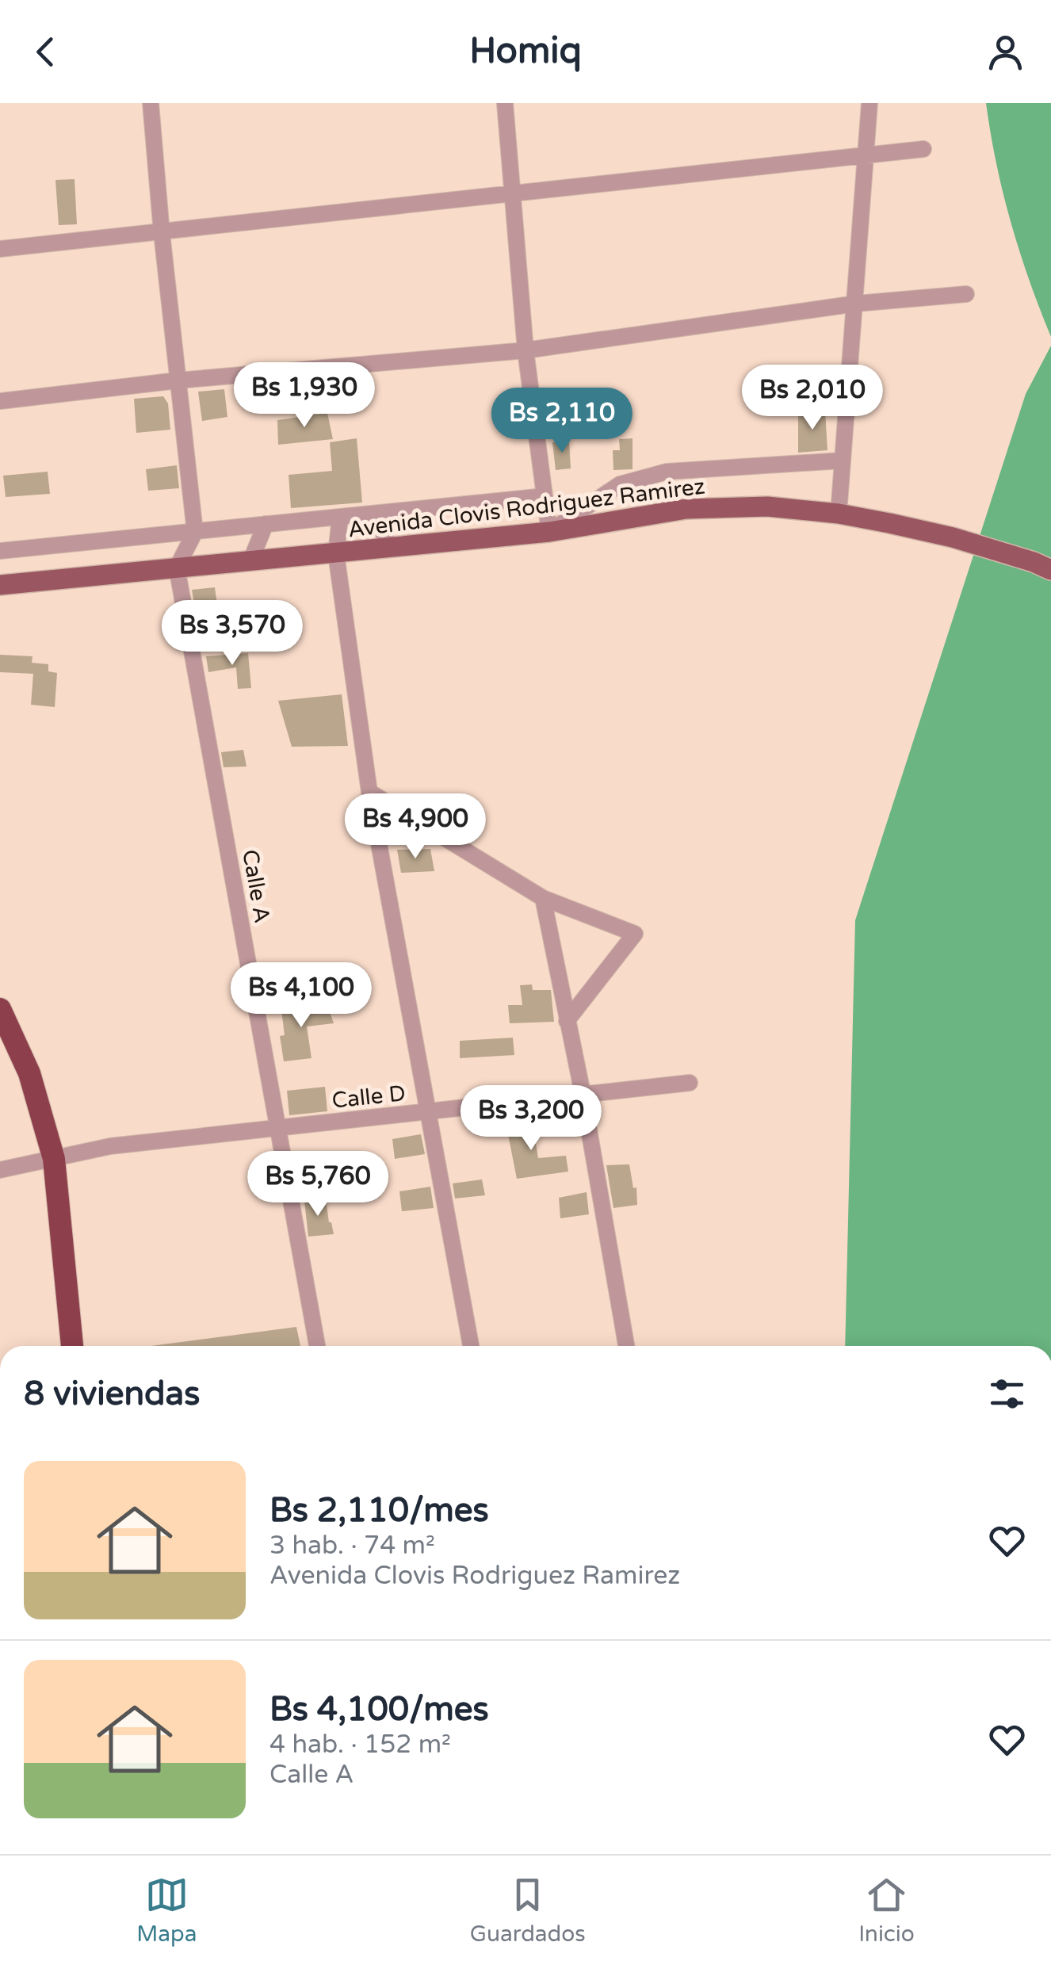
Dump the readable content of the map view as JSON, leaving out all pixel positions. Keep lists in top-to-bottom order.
{
  "streets": {
    "main road": ["Avenida Clovis Rodriguez Ramirez"],
    "street": ["Calle A", "Calle D"]
  },
  "crossings": [
    ["Avenida Clovis Rodriguez Ramirez", "Calle A"],
    ["Calle A", "Calle D"]
  ],
  "page": {
    "header": "Homiq",
    "price": [
      "Bs 1,930",
      "Bs 2,010",
      "Bs 2,110",
      "Bs 3,570",
      "Bs 4,900",
      "Bs 4,100",
      "Bs 3,200",
      "Bs 5,760"
    ],
    "heading": "8 viviendas",
    "list": [
      {
        "name": "Bs 2,110/mes",
        "note": "3 hab. · 74 m² · Avenida Clovis Rodriguez Ramirez"
      },
      {
        "name": "Bs 4,100/mes",
        "note": "4 hab. · 152 m² · Calle A"
      }
    ],
    "tabs": ["Mapa", "Guardados", "Inicio"]
  }
}
